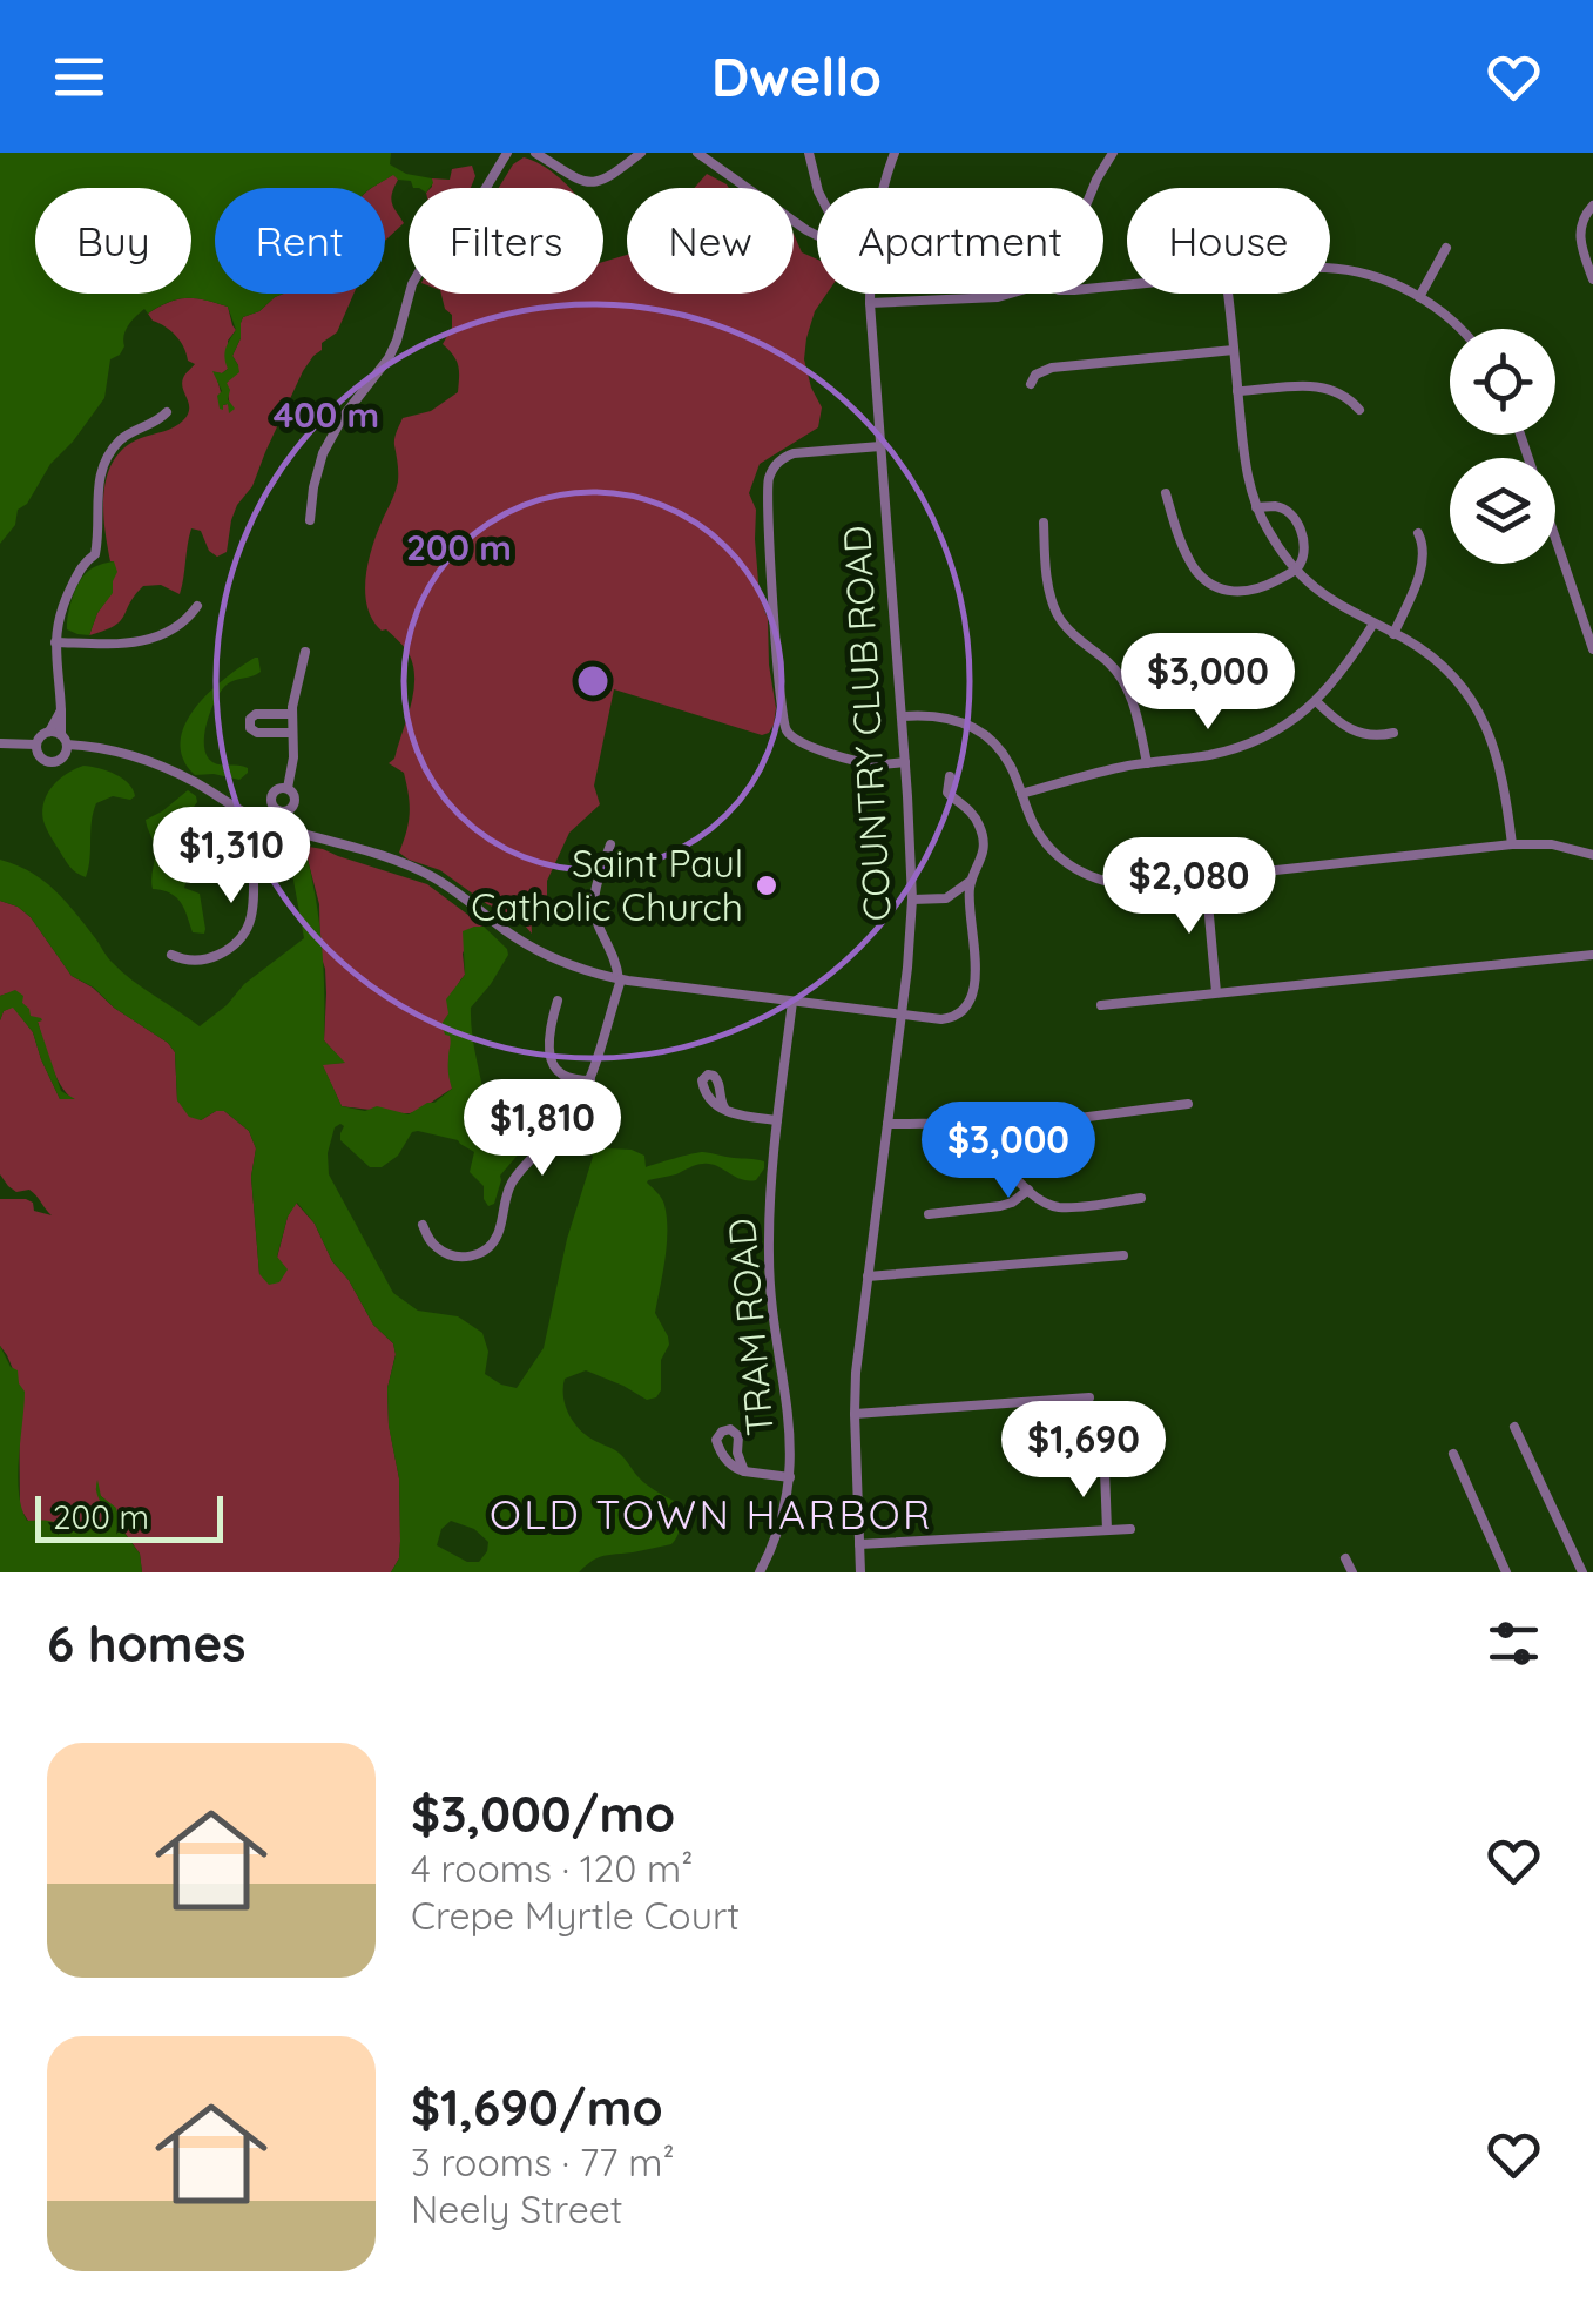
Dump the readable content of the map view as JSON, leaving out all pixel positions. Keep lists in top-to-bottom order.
{
  "streets": {
    "street": ["COUNTRY CLUB ROAD", "TRAM ROAD"]
  },
  "districts": ["OLD TOWN HARBOR"],
  "places": ["Saint Paul Catholic Church"],
  "scale_bar": "200 m",
  "page": {
    "header": "Dwello",
    "chip": [
      "Buy",
      "Rent",
      "Filters",
      "New",
      "Apartment",
      "House"
    ],
    "price": [
      "$3,000",
      "$1,310",
      "$2,080",
      "$1,810",
      "$3,000",
      "$1,690"
    ],
    "scale": "200 m",
    "heading": "6 homes",
    "list": [
      {
        "name": "$3,000/mo",
        "note": "4 rooms · 120 m² · Crepe Myrtle Court"
      },
      {
        "name": "$1,690/mo",
        "note": "3 rooms · 77 m² · Neely Street"
      }
    ]
  },
  "rings": ["400 m", "200 m"]
}
